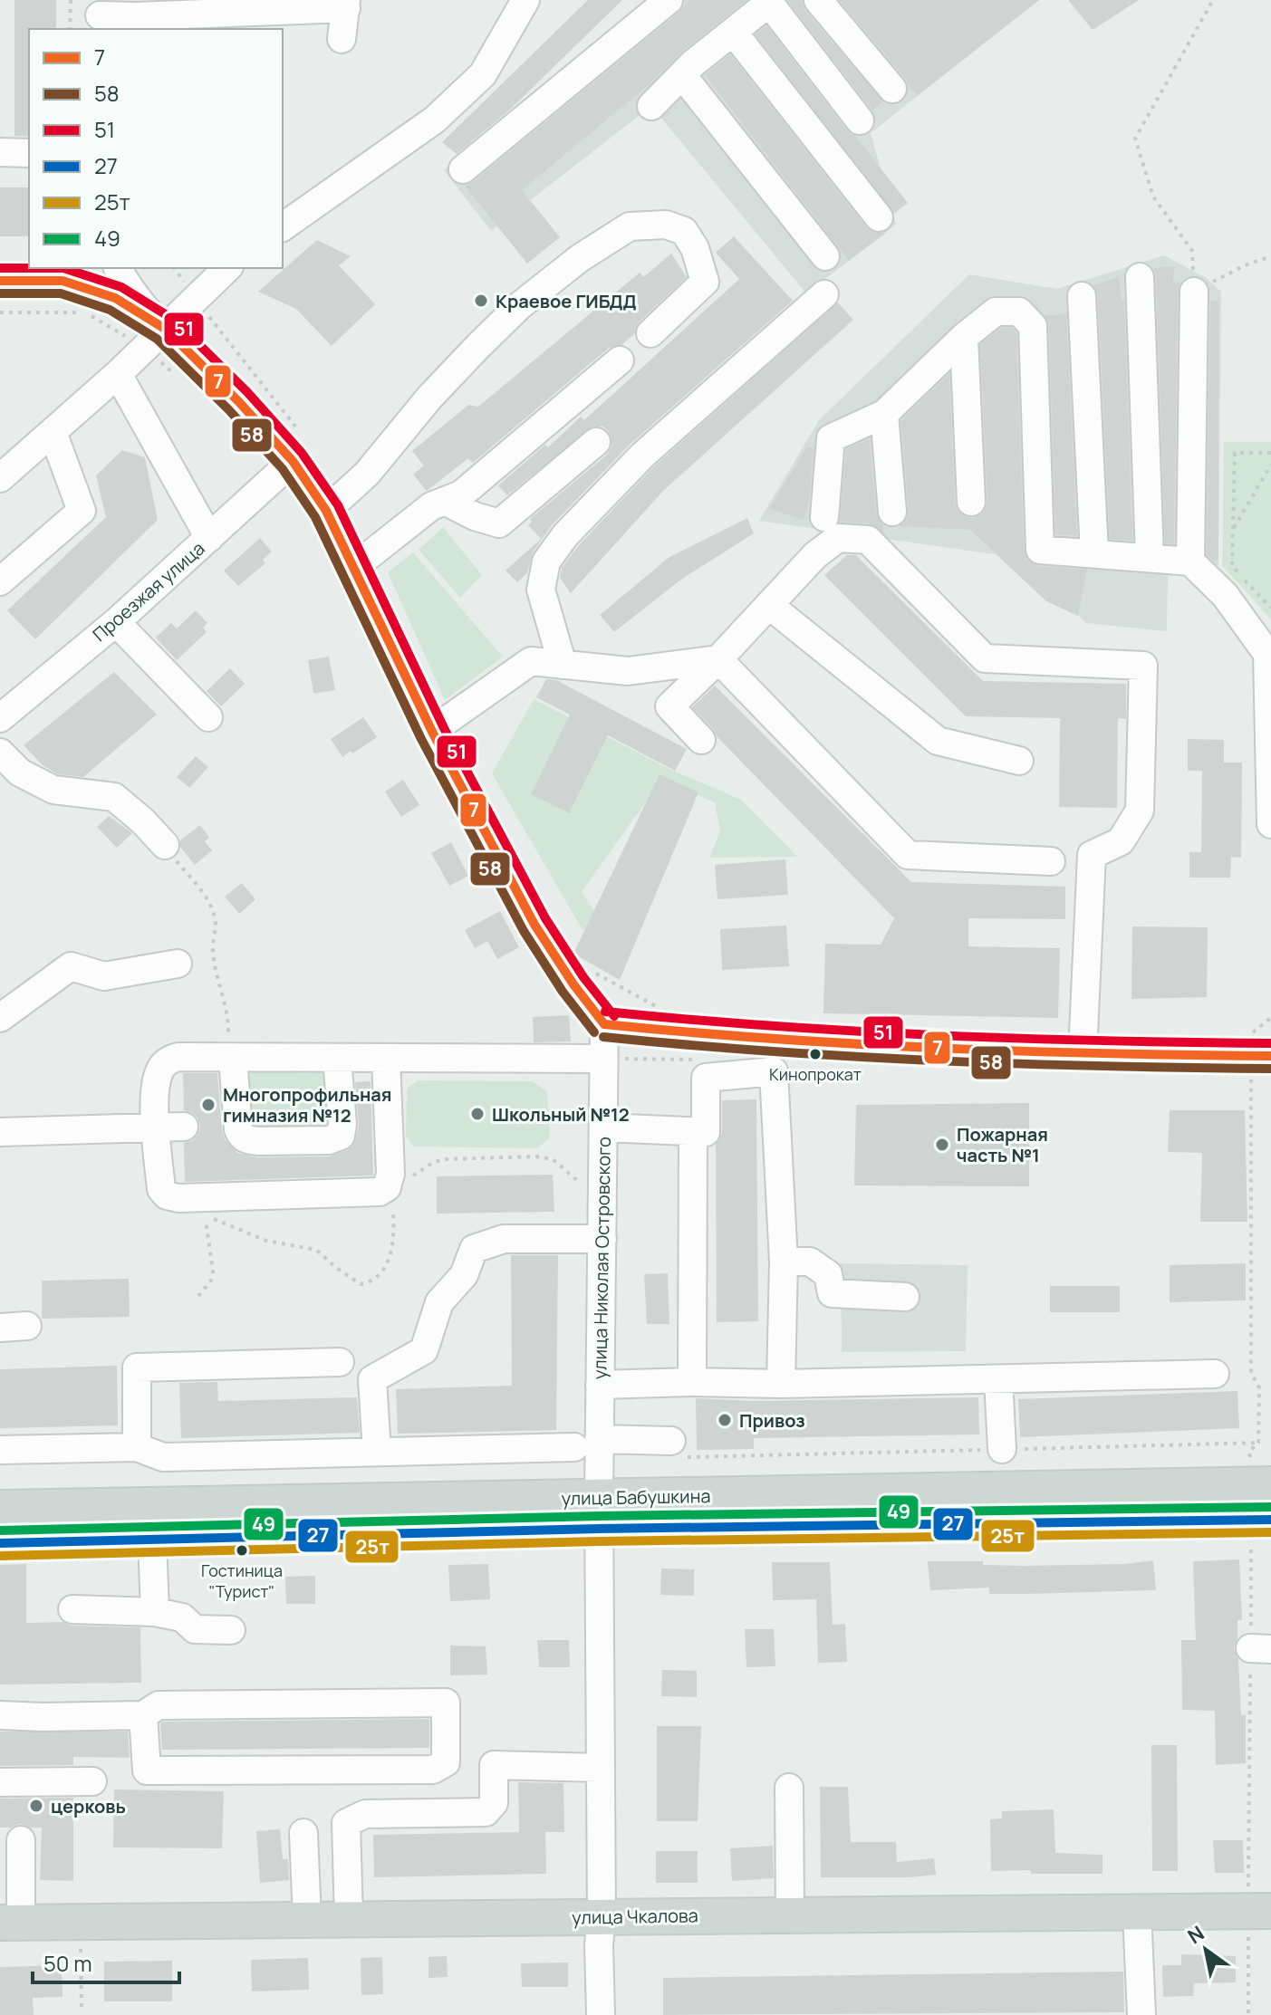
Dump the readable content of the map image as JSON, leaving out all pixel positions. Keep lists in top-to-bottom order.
{
  "streets": {
    "main road": ["улица Бабушкина", "улица Чкалова"],
    "street": ["Проезжая улица", "улица Николая Островского"]
  },
  "crossings": [
    ["улица Николая Островского", "улица Бабушкина"],
    ["улица Николая Островского", "улица Чкалова"]
  ],
  "places": [
    "Краевое ГИБДД",
    "Кинопрокат",
    "Многопрофильная гимназия №12",
    "Школьный №12",
    "Пожарная часть №1",
    "Привоз",
    "Гостиница \"Турист\"",
    "церковь"
  ],
  "lines": [
    "transit line 51",
    "transit line 7",
    "transit line 58",
    "transit line 49",
    "transit line 27",
    "transit line 25т"
  ],
  "legend": [
    "7",
    "58",
    "51",
    "27",
    "25т",
    "49"
  ],
  "scale_bar": "50 m",
  "north": "top left"
}
